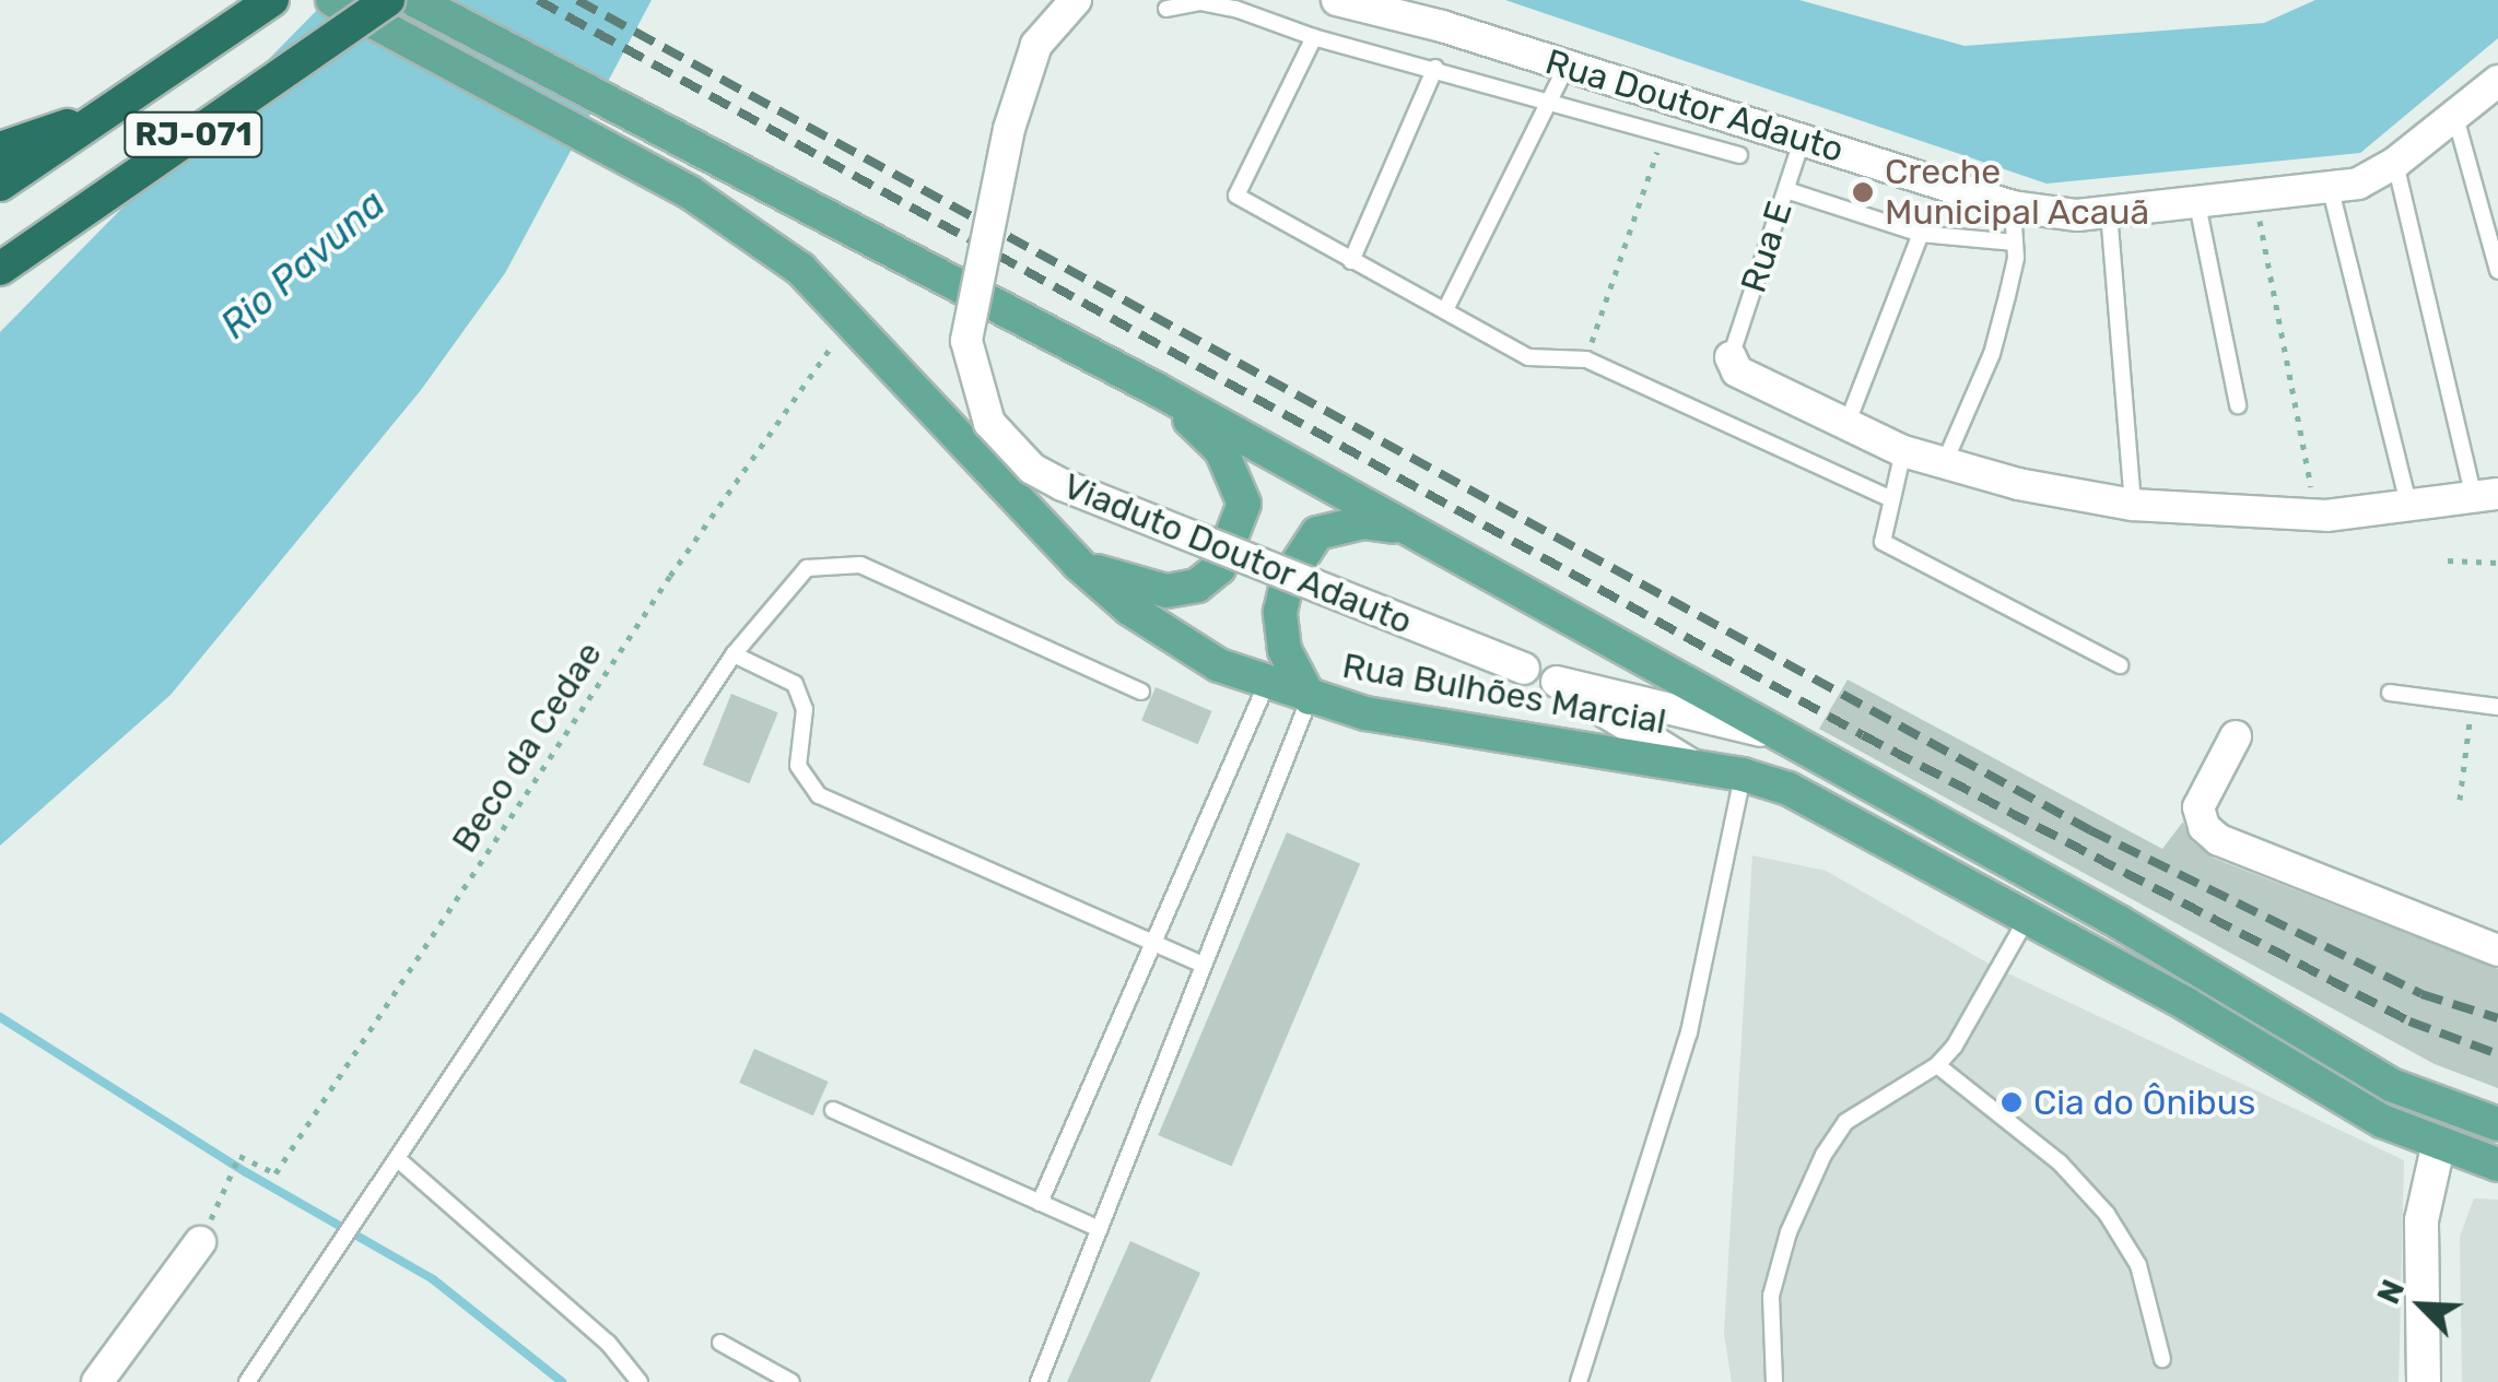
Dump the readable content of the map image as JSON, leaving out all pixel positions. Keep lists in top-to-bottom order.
{
  "streets": {
    "highway": ["RJ-071"],
    "main road": ["Rua Bulhões Marcial"],
    "street": ["Rua Doutor Adauto", "Viaduto Doutor Adauto"],
    "lane": ["Rua E"],
    "path": ["Beco da Cedae"]
  },
  "crossings": [
    ["Rua Doutor Adauto", "Rua E"],
    ["Viaduto Doutor Adauto", "Rua Bulhões Marcial"],
    ["Rua Bulhões Marcial", "Beco da Cedae"]
  ],
  "water": ["Rio Pavuna"],
  "places": ["Creche Municipal Acauã", "Cia do Ônibus"],
  "north": "top left"
}
